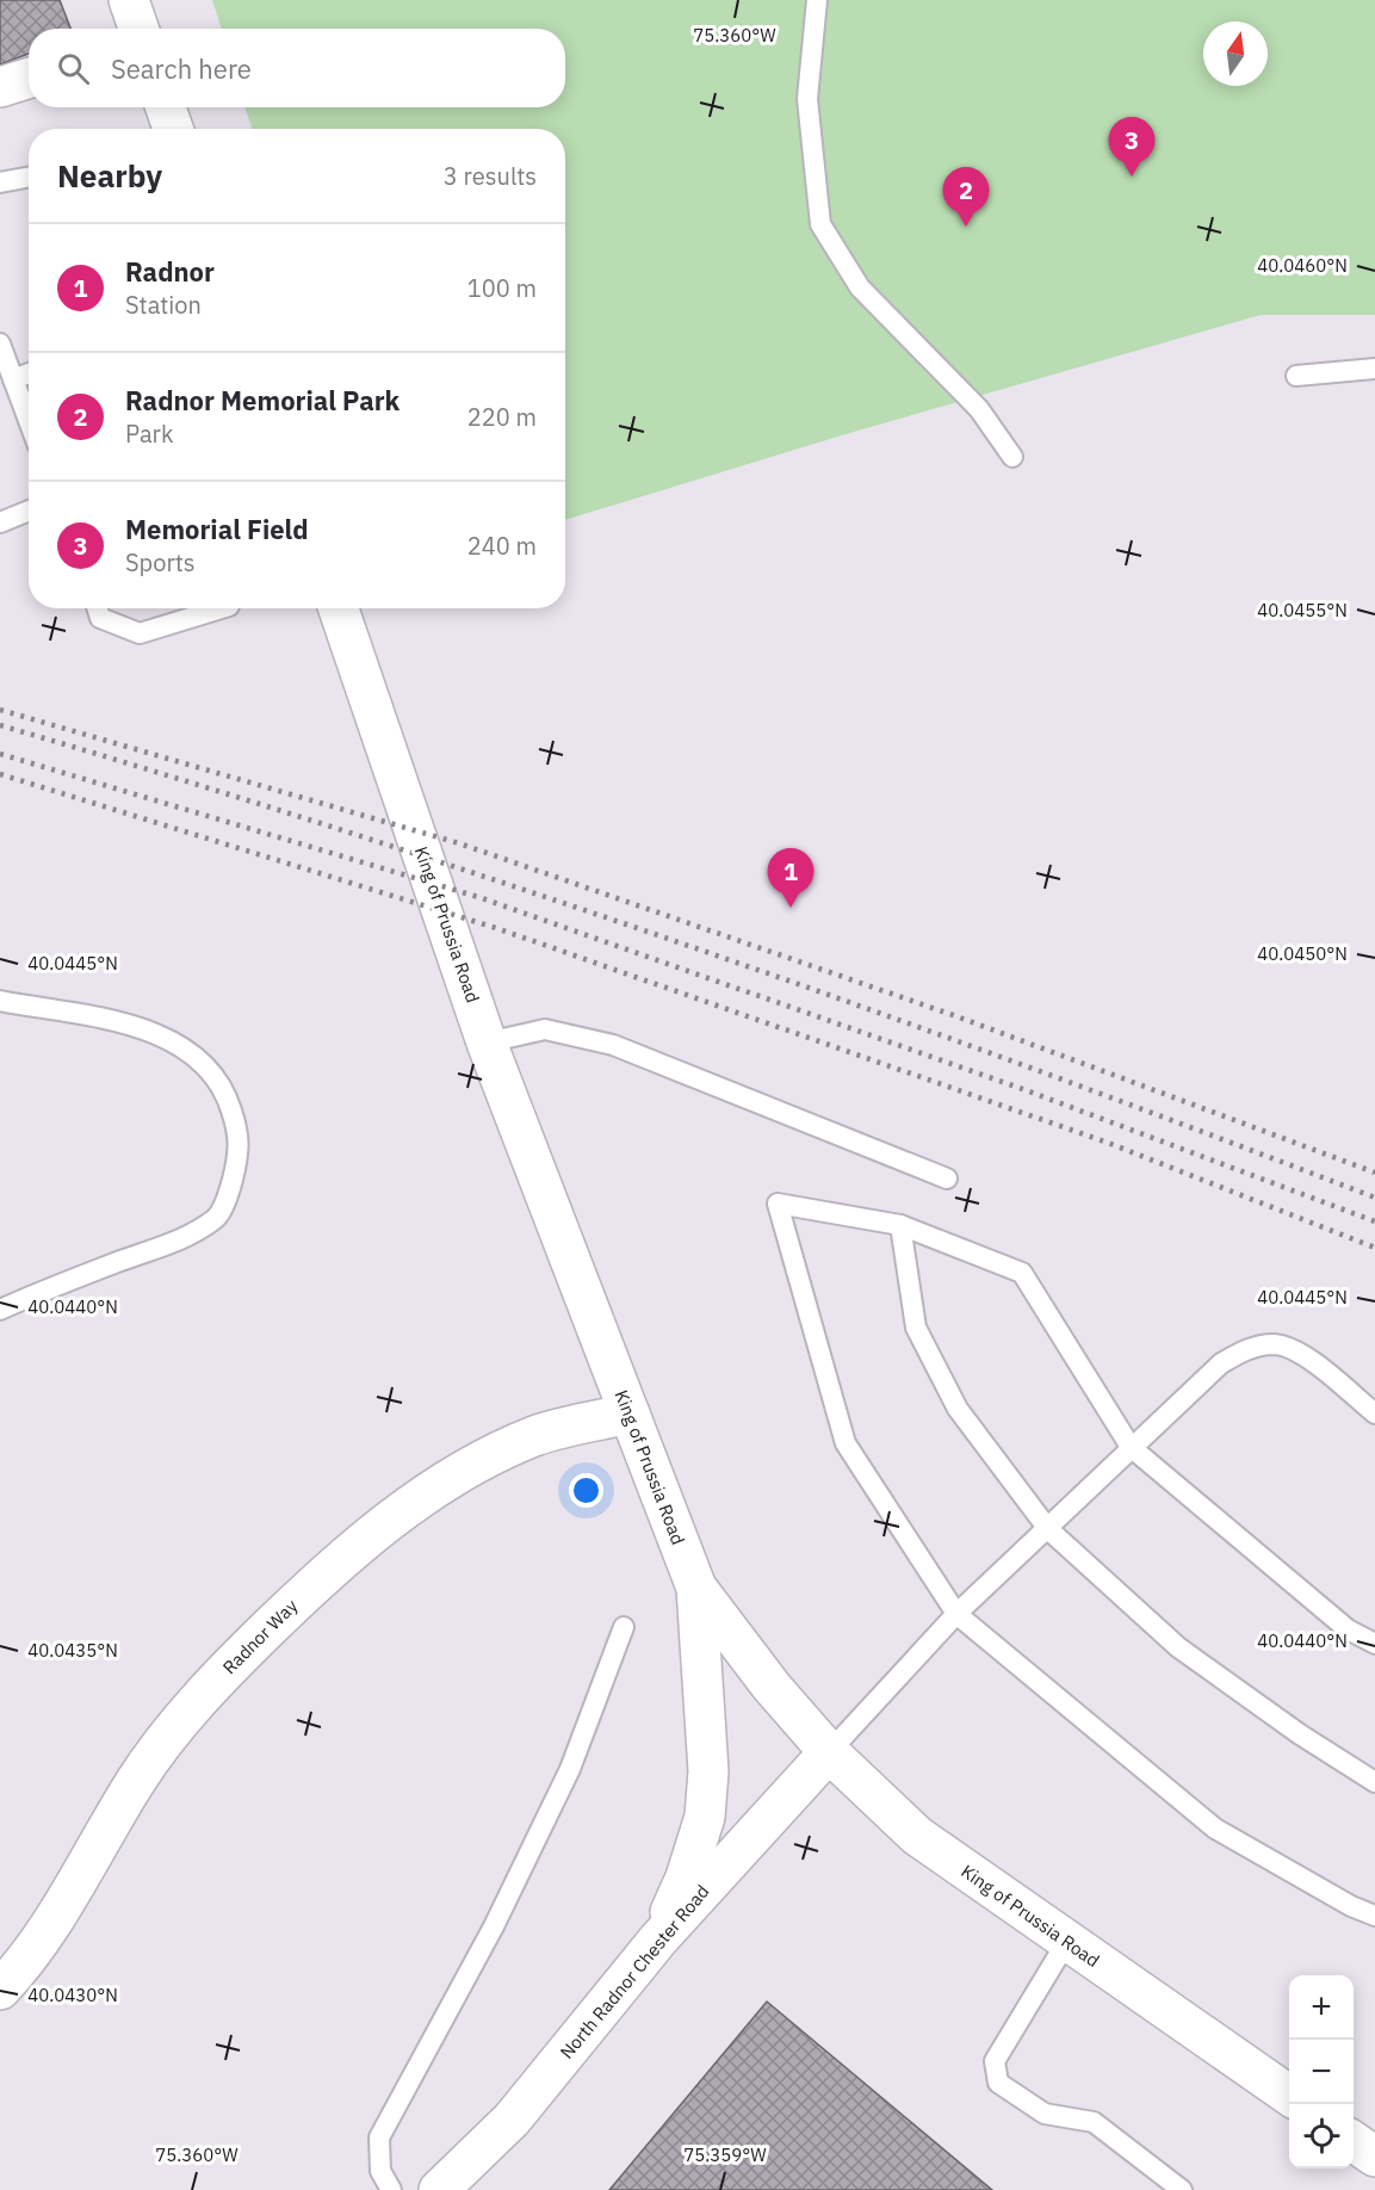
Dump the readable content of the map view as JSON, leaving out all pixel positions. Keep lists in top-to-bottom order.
{
  "streets": {
    "main road": ["King of Prussia Road", "Radnor Way", "North Radnor Chester Road"]
  },
  "crossings": [
    ["King of Prussia Road", "Radnor Way"],
    ["King of Prussia Road", "North Radnor Chester Road"]
  ],
  "north": "top",
  "page": {
    "search": "Search here",
    "pins": ["3", "2", "1"],
    "heading": ["Nearby", "3 results"],
    "list": [
      {
        "mark": "1",
        "name": "Radnor",
        "note": "Station",
        "value": "100 m"
      },
      {
        "mark": "2",
        "name": "Radnor Memorial Park",
        "note": "Park",
        "value": "220 m"
      },
      {
        "mark": "3",
        "name": "Memorial Field",
        "note": "Sports",
        "value": "240 m"
      }
    ],
    "map_buttons": ["+", "−"]
  },
  "coordinates": [
    "75.360°W",
    "40.0460°N",
    "40.0455°N",
    "40.0450°N",
    "40.0445°N",
    "40.0440°N",
    "40.0435°N",
    "40.0430°N",
    "75.359°W"
  ]
}
